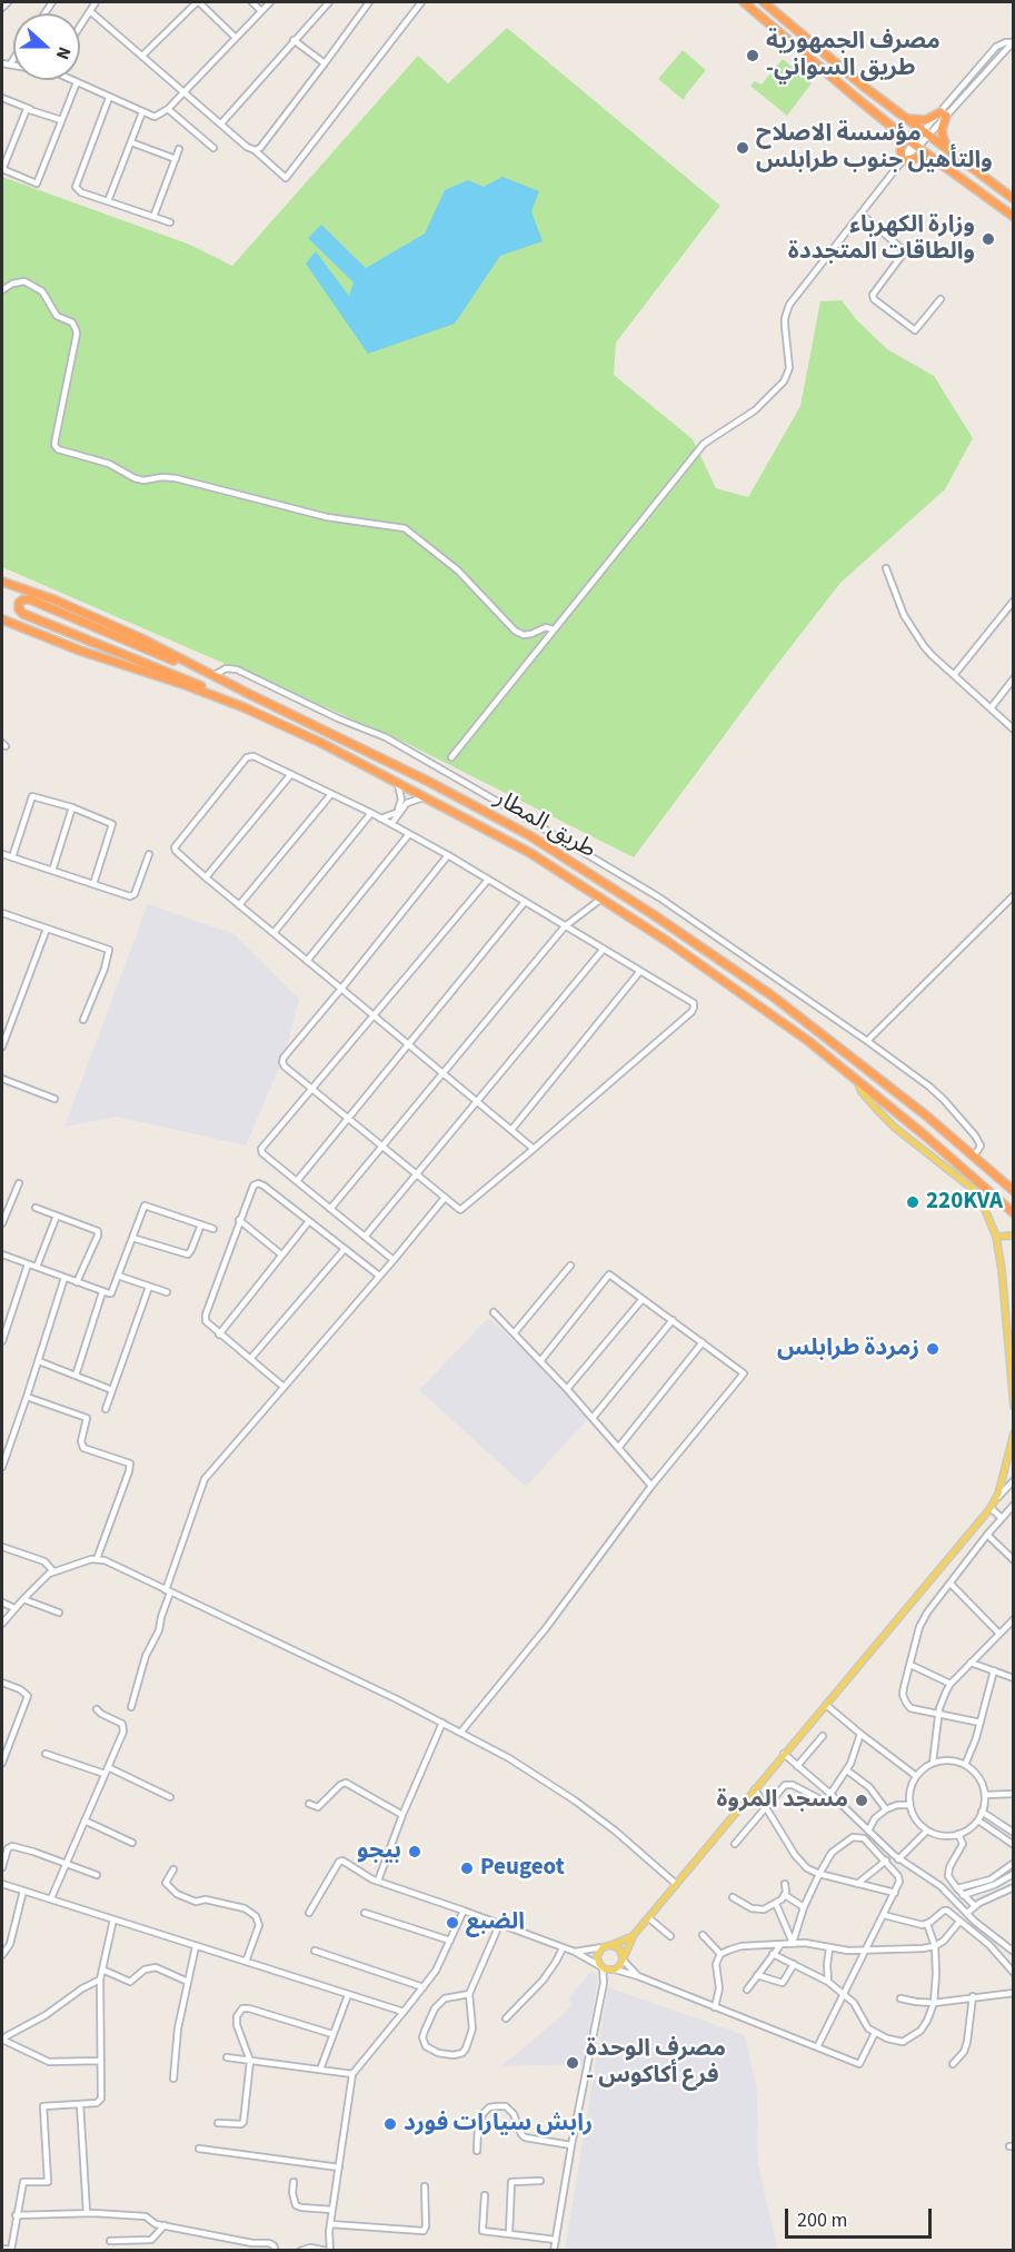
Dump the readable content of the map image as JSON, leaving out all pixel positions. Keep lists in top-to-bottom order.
{
  "streets": {
    "highway": ["طريق المطار"]
  },
  "places": [
    "مصرف الجمهورية -طريق السواني",
    "مؤسسة الاصلاح والتأهيل جنوب طرابلس",
    "وزارة الكهرباء والطاقات المتجددة",
    "220KVA",
    "زمردة طرابلس",
    "مسجد المروة",
    "بيجو",
    "Peugeot",
    "الضبع",
    "مصرف الوحدة - فرع أكاكوس",
    "رابش سيارات فورد"
  ],
  "scale_bar": "200 m",
  "north": "right"
}
